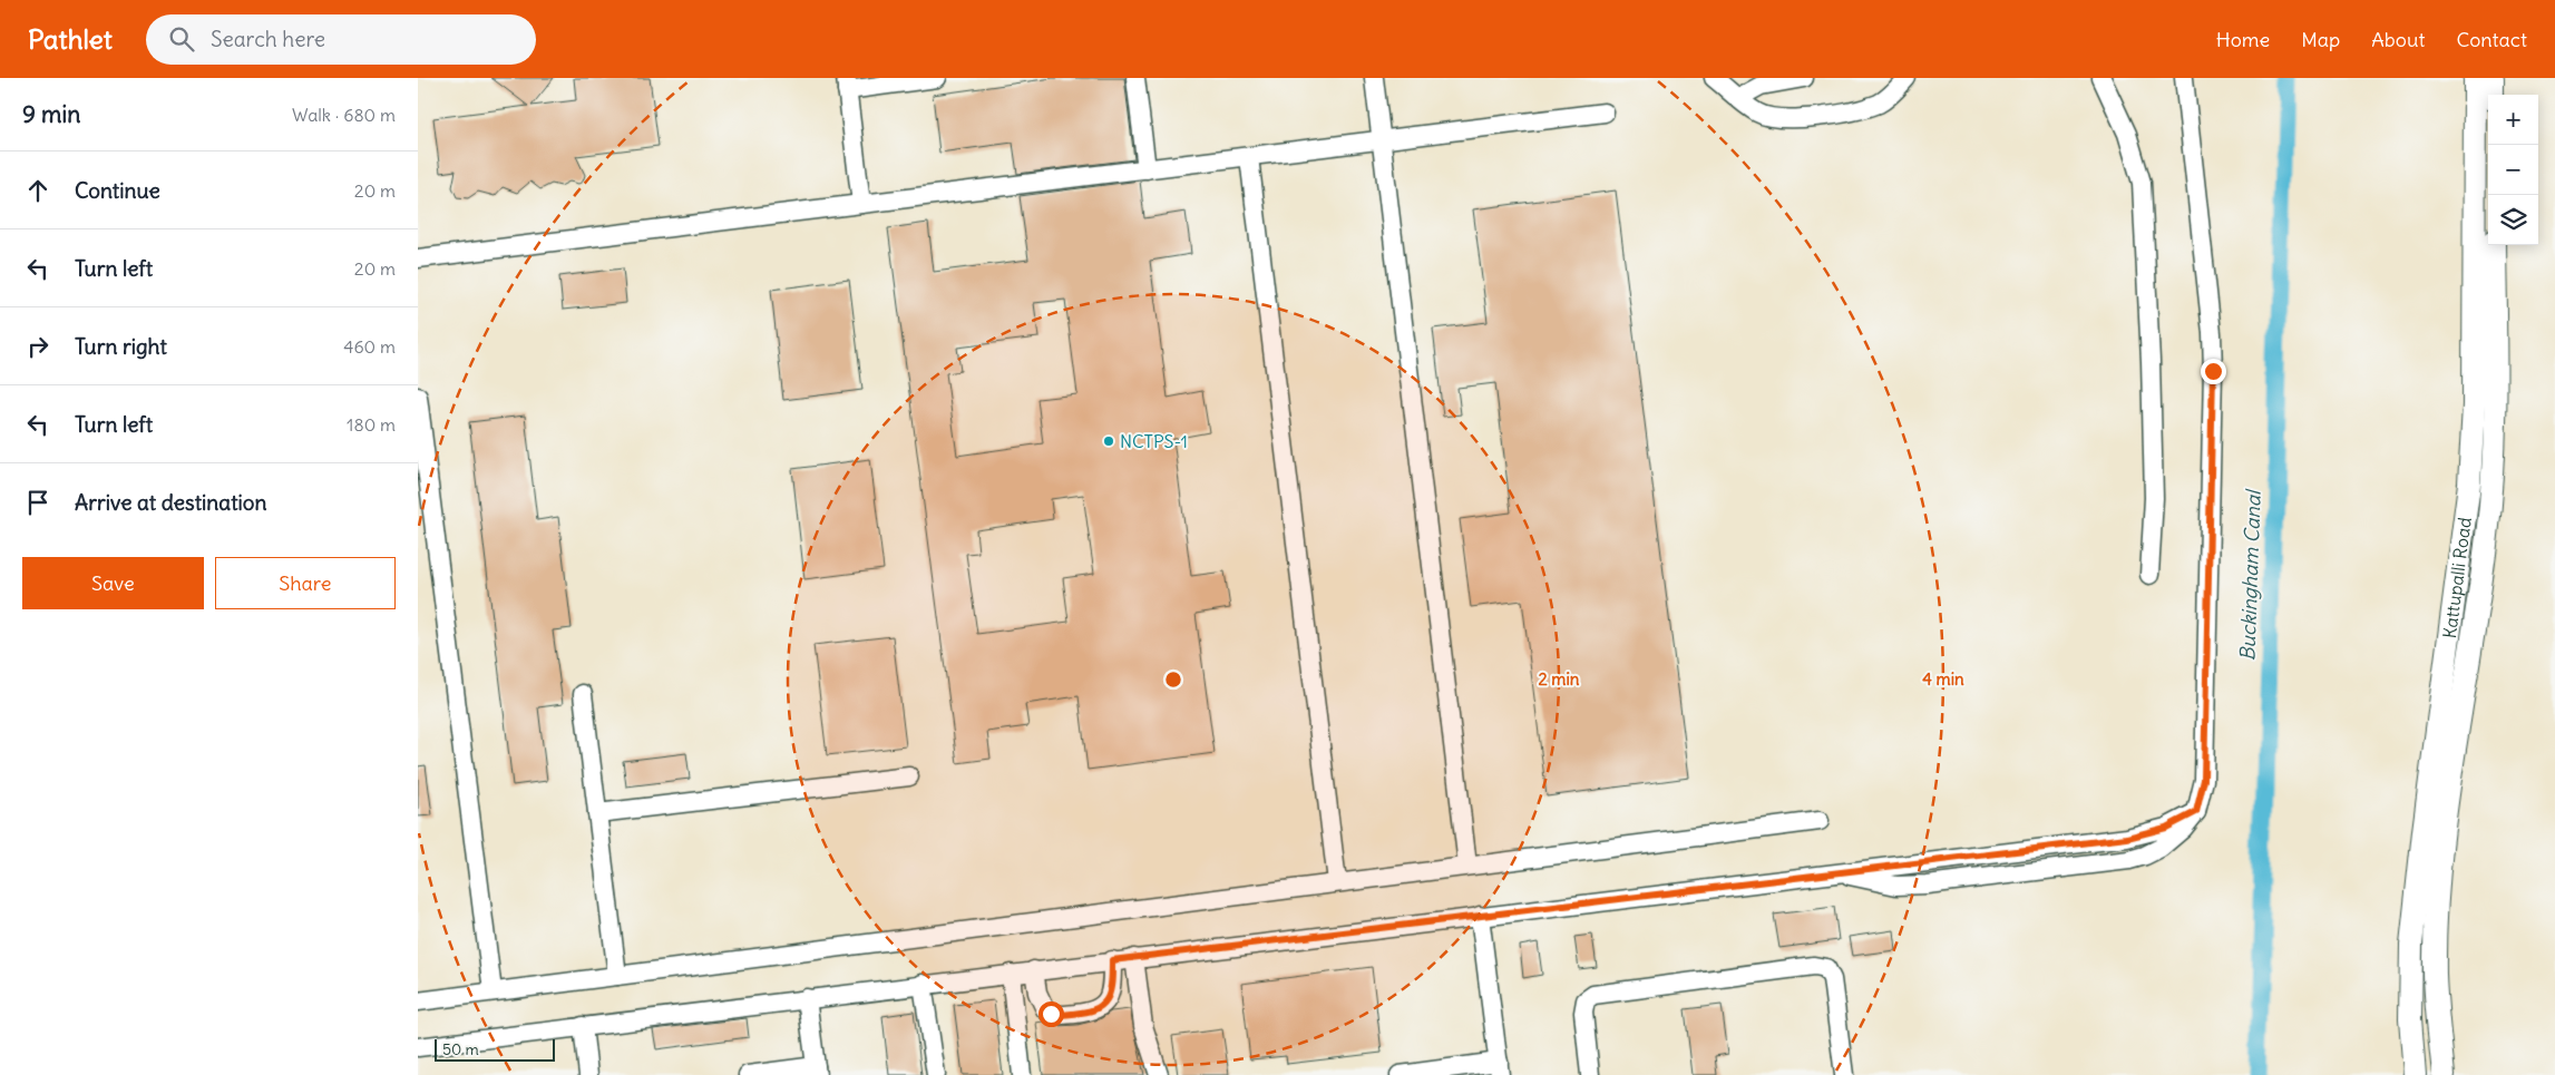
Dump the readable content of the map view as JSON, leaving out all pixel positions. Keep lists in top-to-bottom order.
{
  "streets": {
    "main road": ["Kattupalli Road"]
  },
  "water": ["Buckingham Canal"],
  "places": ["NCTPS-1"],
  "scale_bar": "50 m",
  "page": {
    "header": "Pathlet",
    "search": "Search here",
    "nav": [
      "Home",
      "Map",
      "About",
      "Contact"
    ],
    "heading": ["9 min", "Walk · 680 m"],
    "map_buttons": ["+", "−"],
    "list": [
      ["Continue", "20 m"],
      ["Turn left", "20 m"],
      ["Turn right", "460 m"],
      ["Turn left", "180 m"],
      "Arrive at destination"
    ],
    "buttons": ["Save", "Share"],
    "scale": "50 m"
  },
  "rings": ["2 min", "4 min"]
}
